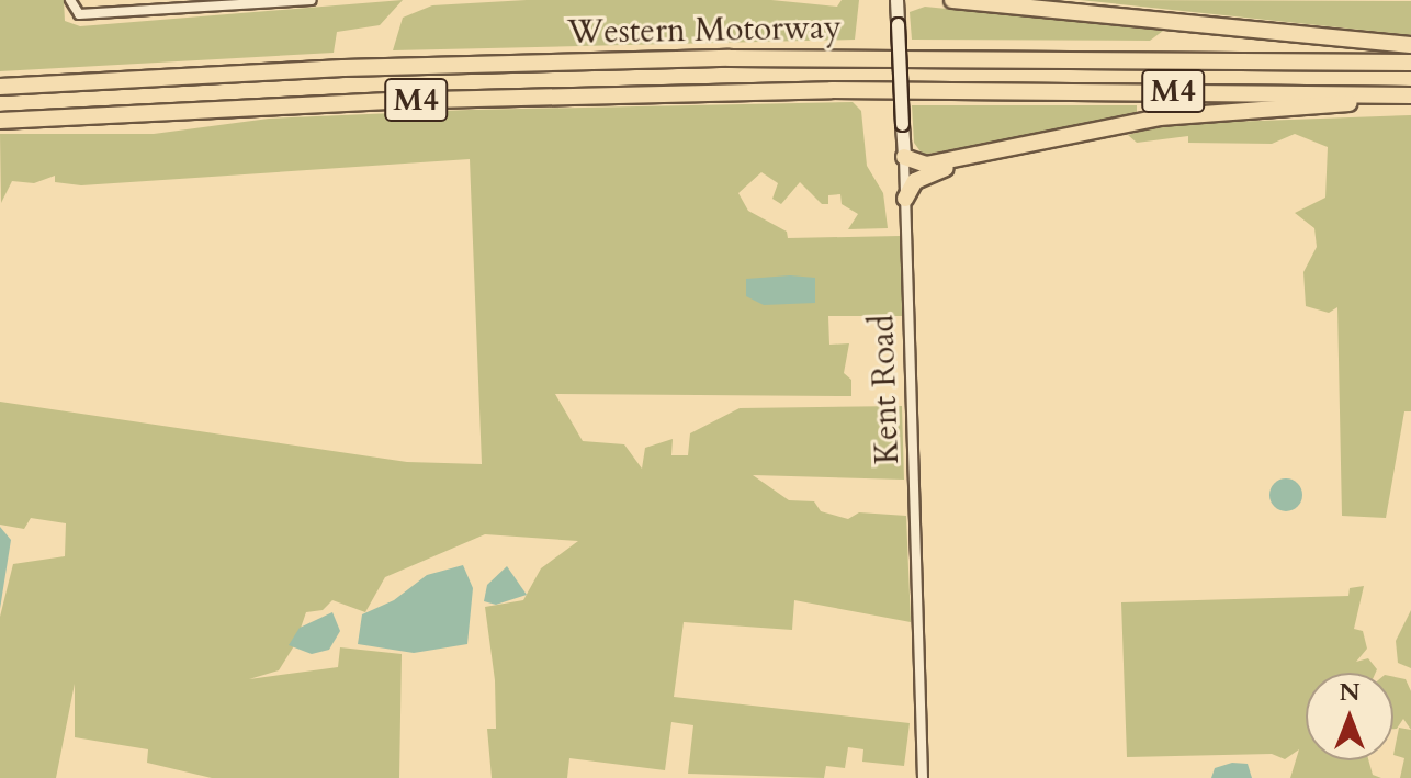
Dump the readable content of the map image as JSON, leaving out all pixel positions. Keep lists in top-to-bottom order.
{
  "streets": {
    "highway": ["Western Motorway", "M4"],
    "main road": ["Kent Road"]
  },
  "north": "top"
}
